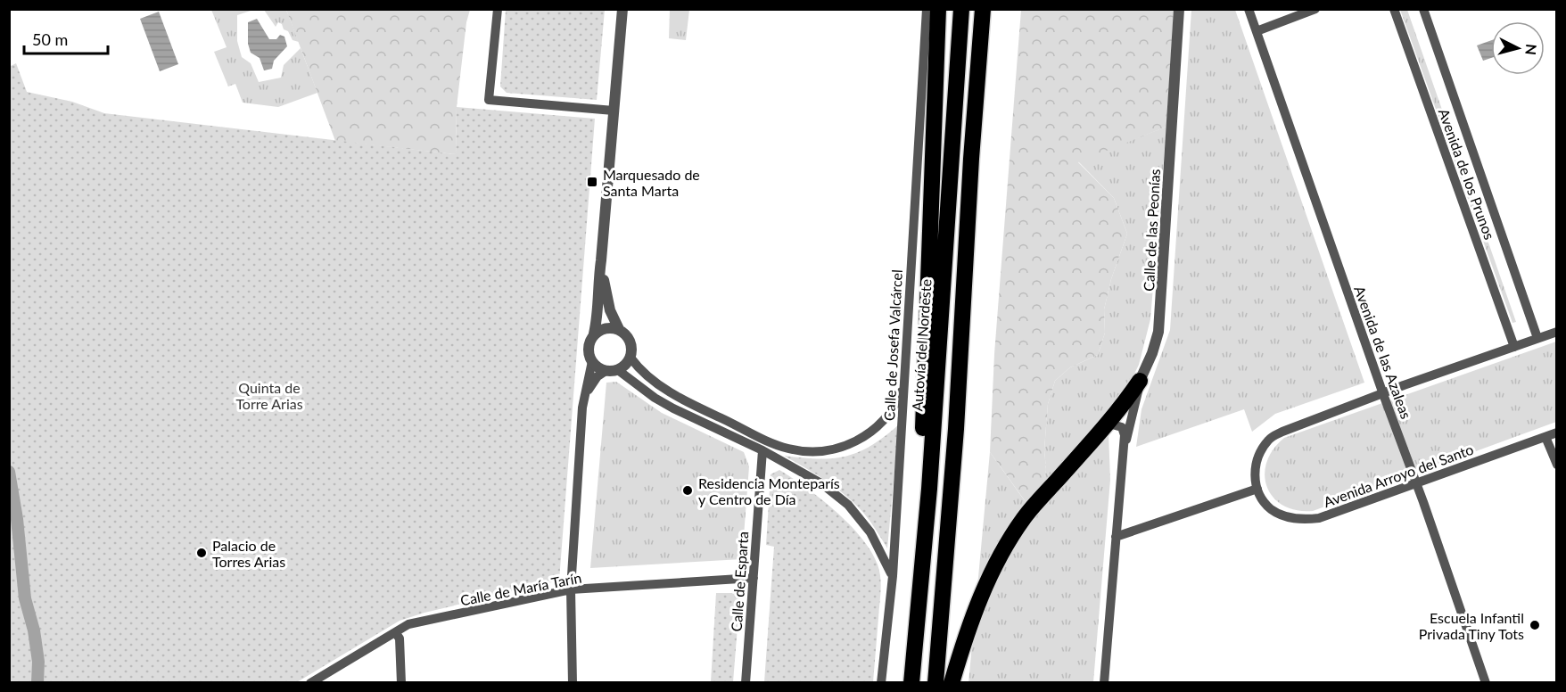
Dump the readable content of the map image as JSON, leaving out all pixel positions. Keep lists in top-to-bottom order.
{
  "streets": {
    "highway": ["Autovía del Nordeste"],
    "street": [
      "Avenida de los Prunos",
      "Calle de las Peonías",
      "Calle de Josefa Valcárcel",
      "Avenida de las Azaleas",
      "Avenida Arroyo del Santo",
      "Calle de Esparta",
      "Calle de María Tarín"
    ]
  },
  "crossings": [
    ["Avenida de las Azaleas", "Avenida Arroyo del Santo"],
    ["Calle de Esparta", "Calle de María Tarín"]
  ],
  "parks": ["Quinta de Torre Arias"],
  "places": {
    "transit": ["Marquesado de Santa Marta"],
    "other": ["Residencia Monteparís y Centro de Día", "Palacio de Torres Arias", "Escuela Infantil Privada Tiny Tots"]
  },
  "scale_bar": "50 m",
  "north": "right"
}
